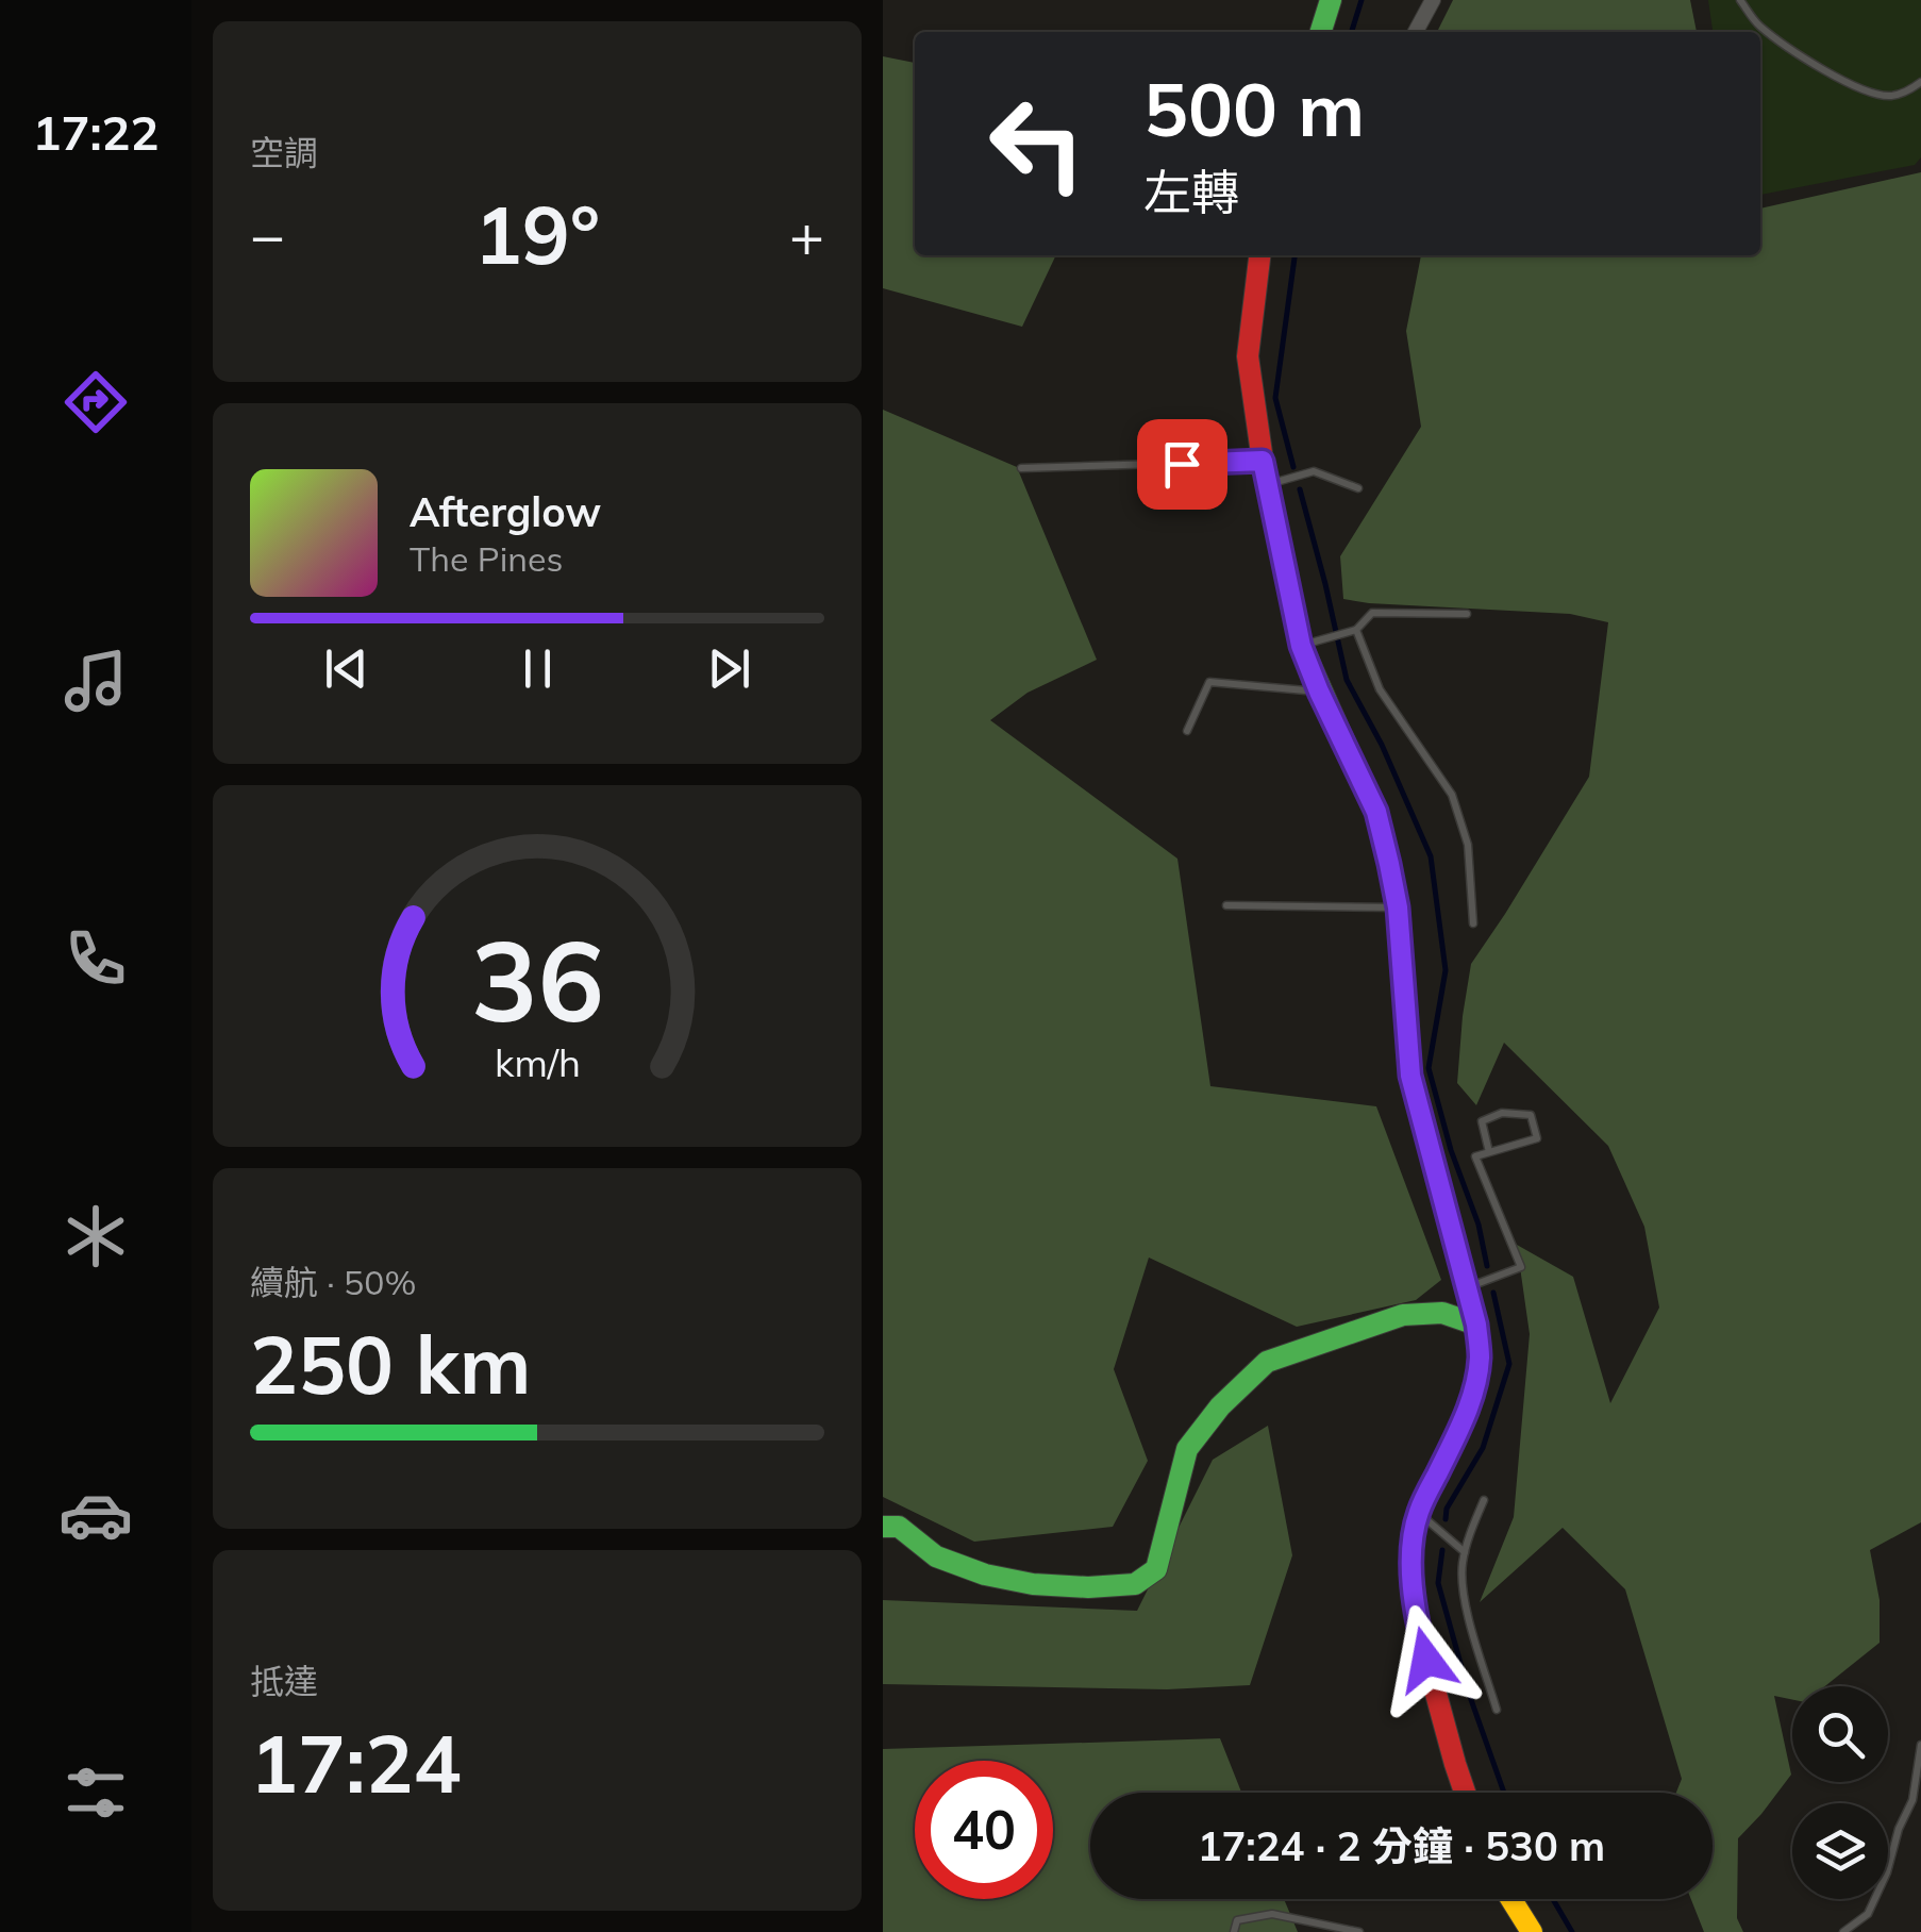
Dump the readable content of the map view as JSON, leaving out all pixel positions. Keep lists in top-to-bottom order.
{
  "page": {
    "tabs": "17:22",
    "tile": [
      "空調",
      ["續航 · 50%", "250 km"],
      ["抵達", "17:24"]
    ],
    "turn": ["500 m", "左轉"],
    "heat": ["−", "19°", "+"],
    "song": ["Afterglow", "The Pines"],
    "limit": "40",
    "trip": "17:24 · 2 分鐘 · 530 m",
    "gauge": ["36", "km/h"]
  }
}
